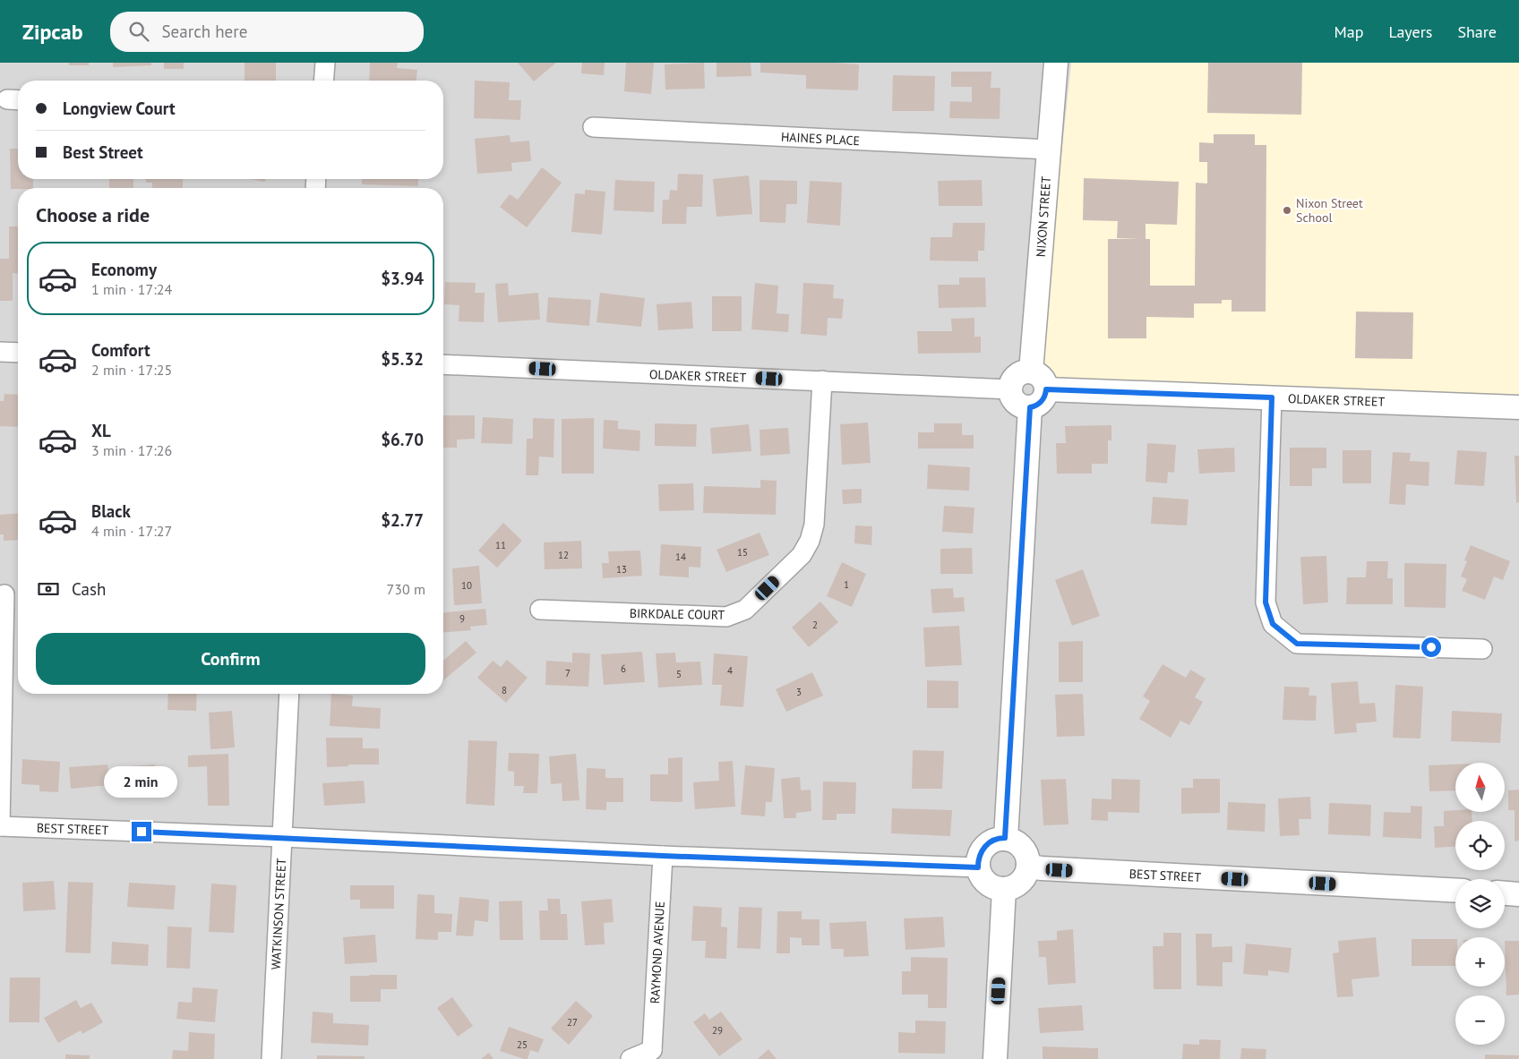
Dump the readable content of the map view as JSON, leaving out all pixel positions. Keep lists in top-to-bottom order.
{
  "streets": {
    "street": [
      "HAINES PLACE",
      "NIXON STREET",
      "OLDAKER STREET",
      "BIRKDALE COURT",
      "BEST STREET",
      "WATKINSON STREET",
      "RAYMOND AVENUE"
    ]
  },
  "crossings": [
    ["HAINES PLACE", "NIXON STREET"],
    ["NIXON STREET", "OLDAKER STREET"],
    ["OLDAKER STREET", "BIRKDALE COURT"],
    ["BEST STREET", "WATKINSON STREET"],
    ["BEST STREET", "RAYMOND AVENUE"]
  ],
  "places": ["Nixon Street School"],
  "house_numbers": [
    "11",
    "15",
    "12",
    "14",
    "13",
    "1",
    "10",
    "9",
    "2",
    "6",
    "4",
    "7",
    "5",
    "8",
    "3",
    "27",
    "29",
    "25"
  ],
  "north": "top",
  "page": {
    "header": "Zipcab",
    "search": "Search here",
    "nav": ["Map", "Layers", "Share"],
    "banner": ["Longview Court", "Best Street"],
    "heading": "Choose a ride",
    "list": [
      {
        "name": "Economy",
        "note": "1 min · 17:24",
        "value": "$3.94"
      },
      {
        "name": "Comfort",
        "note": "2 min · 17:25",
        "value": "$5.32"
      },
      {
        "name": "XL",
        "note": "3 min · 17:26",
        "value": "$6.70"
      },
      {
        "name": "Black",
        "note": "4 min · 17:27",
        "value": "$2.77"
      }
    ],
    "pay": ["Cash", "730 m"],
    "buttons": "Confirm",
    "map_buttons": ["+", "−"],
    "bubble": "2 min"
  }
}
